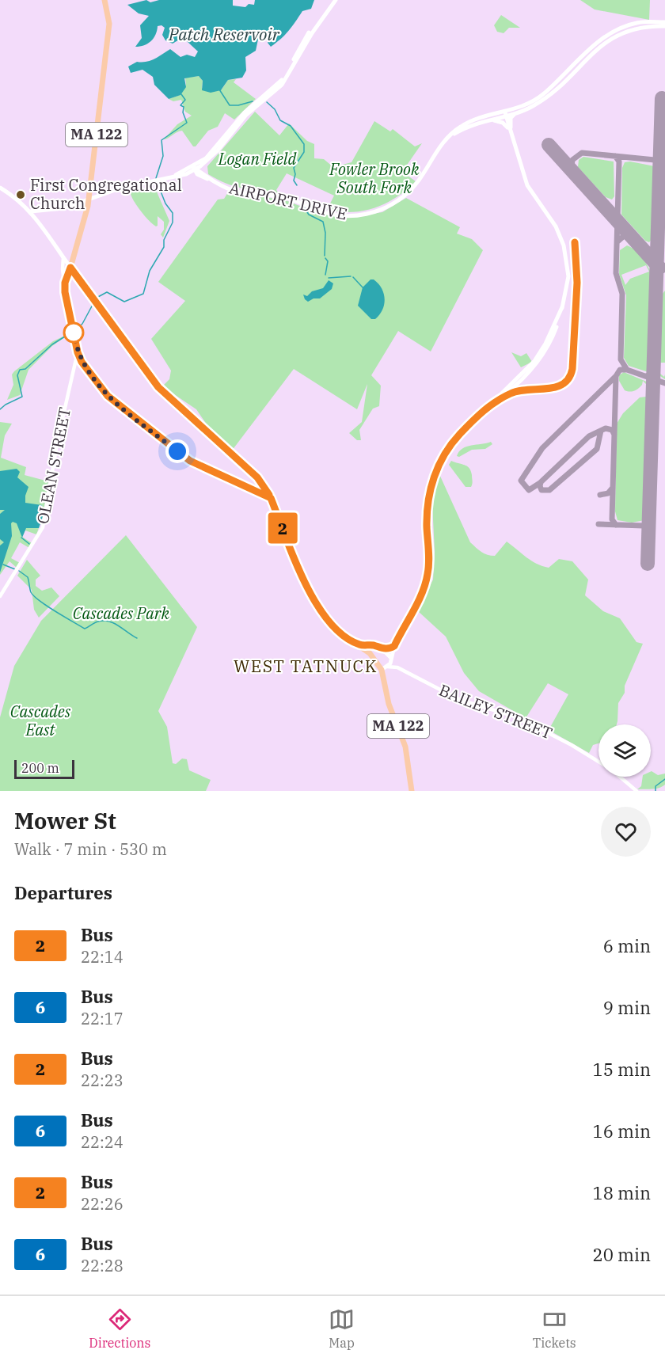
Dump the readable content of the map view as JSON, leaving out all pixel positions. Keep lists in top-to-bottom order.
{
  "streets": {
    "main road": ["MA 122", "AIRPORT DRIVE"],
    "street": ["OLEAN STREET", "BAILEY STREET"]
  },
  "districts": ["WEST TATNUCK"],
  "water": ["Patch Reservoir"],
  "parks": [
    "Logan Field",
    "Fowler Brook South Fork",
    "Cascades Park",
    "Cascades East"
  ],
  "places": ["First Congregational Church"],
  "lines": ["bus line 2"],
  "scale_bar": "200 m",
  "page": {
    "on_map": "2",
    "scale": "200 m",
    "heading": [
      ["Mower St", "Walk · 7 min · 530 m"],
      "Departures"
    ],
    "list": [
      {
        "mark": "2",
        "name": "Bus",
        "note": "22:14",
        "value": "6 min"
      },
      {
        "mark": "6",
        "name": "Bus",
        "note": "22:17",
        "value": "9 min"
      },
      {
        "mark": "2",
        "name": "Bus",
        "note": "22:23",
        "value": "15 min"
      },
      {
        "mark": "6",
        "name": "Bus",
        "note": "22:24",
        "value": "16 min"
      },
      {
        "mark": "2",
        "name": "Bus",
        "note": "22:26",
        "value": "18 min"
      },
      {
        "mark": "6",
        "name": "Bus",
        "note": "22:28",
        "value": "20 min"
      }
    ],
    "tabs": ["Directions", "Map", "Tickets"]
  }
}
